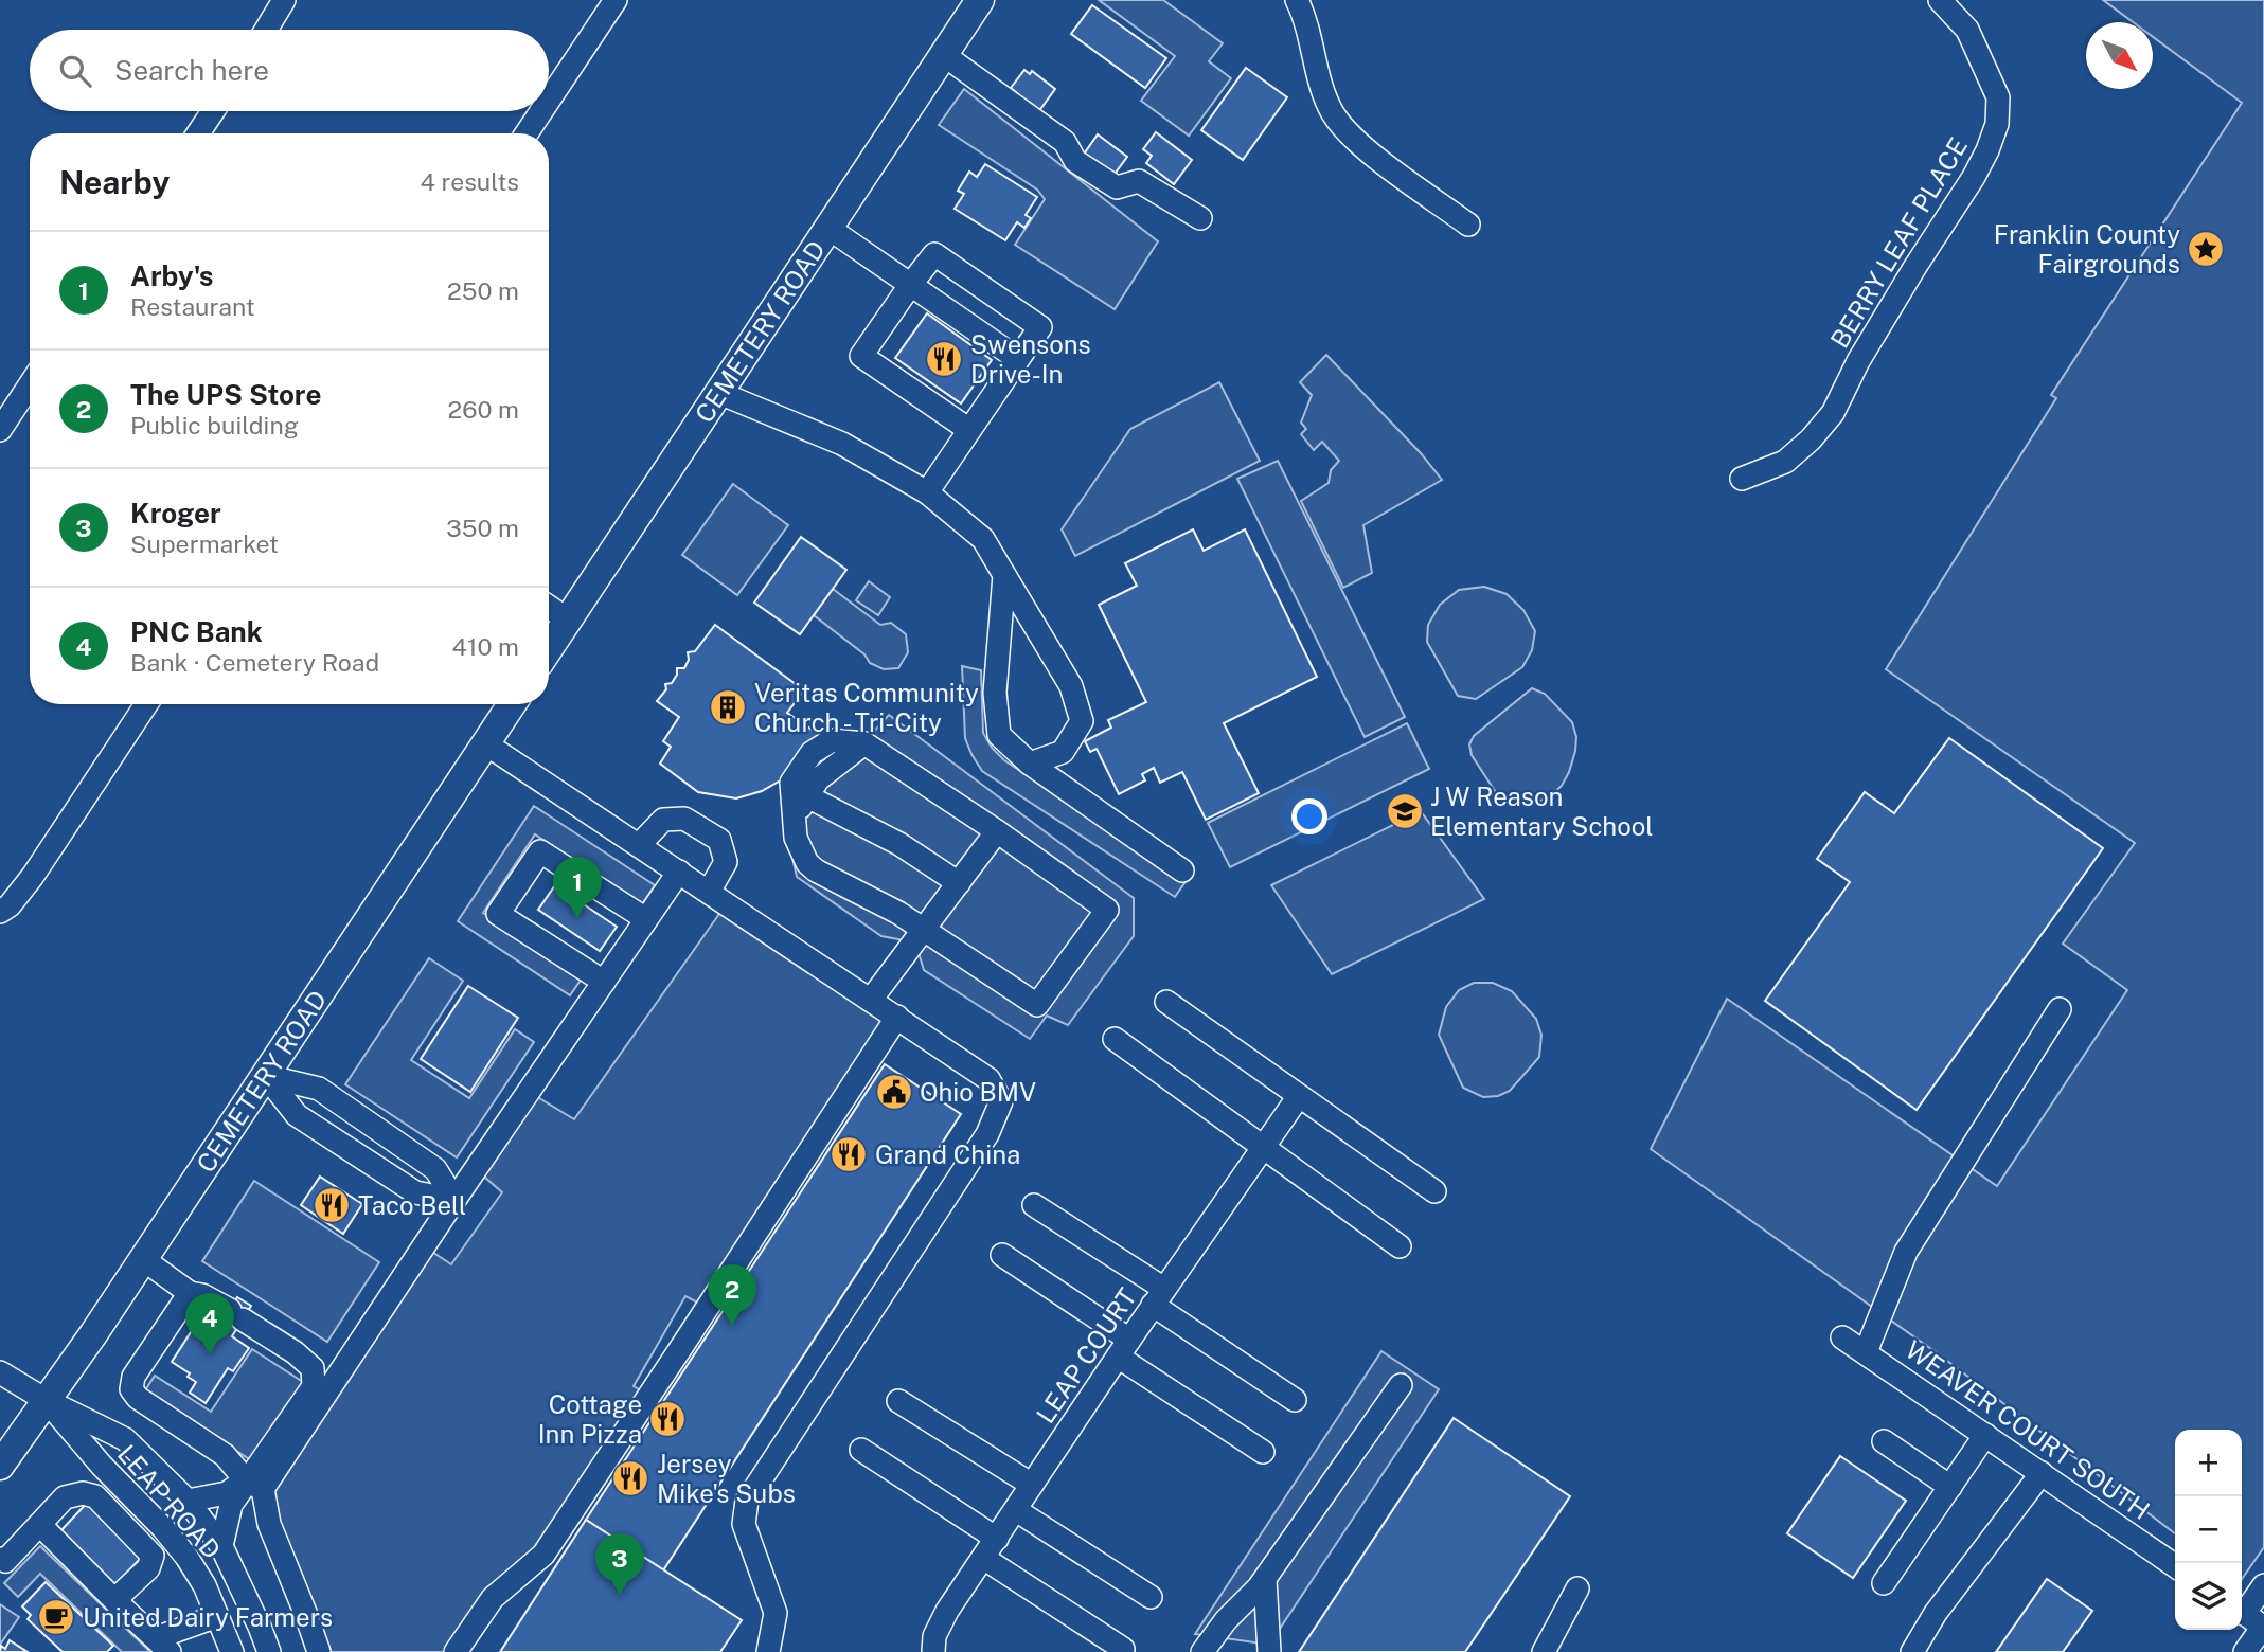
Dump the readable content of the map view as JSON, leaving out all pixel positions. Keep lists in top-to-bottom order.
{
  "streets": {
    "main road": ["CEMETERY ROAD"],
    "street": [
      "BERRY LEAF PLACE",
      "LEAP COURT",
      "WEAVER COURT SOUTH",
      "LEAP ROAD"
    ]
  },
  "crossings": [
    ["CEMETERY ROAD", "LEAP ROAD"]
  ],
  "places": {
    "place": ["Franklin County Fairgrounds"],
    "restaurant": [
      "Swensons Drive-In",
      "Grand China",
      "Taco Bell",
      "Cottage Inn Pizza",
      "Jersey Mike's Subs"
    ],
    "building": ["Veritas Community Church - Tri-City"],
    "school or university": ["J W Reason Elementary School"],
    "public building": ["Ohio BMV"],
    "cafe": ["United Dairy Farmers"]
  },
  "north": "bottom right",
  "page": {
    "search": "Search here",
    "heading": ["Nearby", "4 results"],
    "list": [
      {
        "mark": "1",
        "name": "Arby's",
        "note": "Restaurant",
        "value": "250 m"
      },
      {
        "mark": "2",
        "name": "The UPS Store",
        "note": "Public building",
        "value": "260 m"
      },
      {
        "mark": "3",
        "name": "Kroger",
        "note": "Supermarket",
        "value": "350 m"
      },
      {
        "mark": "4",
        "name": "PNC Bank",
        "note": "Bank · Cemetery Road",
        "value": "410 m"
      }
    ],
    "pins": [
      "1",
      "2",
      "4",
      "3"
    ],
    "map_buttons": ["+", "−"]
  }
}
